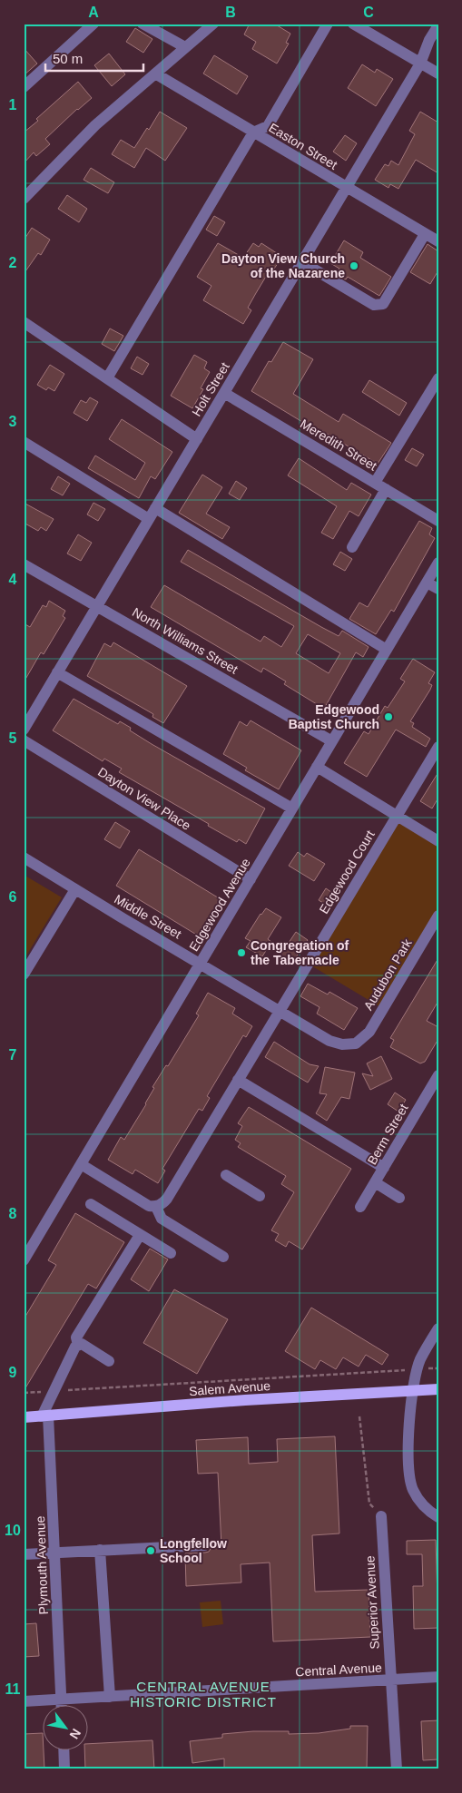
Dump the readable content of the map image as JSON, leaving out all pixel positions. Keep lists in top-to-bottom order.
{
  "streets": {
    "main road": ["Salem Avenue"],
    "street": [
      "Easton Street",
      "Holt Street",
      "Meredith Street",
      "North Williams Street",
      "Dayton View Place",
      "Edgewood Court",
      "Edgewood Avenue",
      "Middle Street",
      "Audubon Park",
      "Berm Street",
      "Plymouth Avenue",
      "Superior Avenue",
      "Central Avenue"
    ]
  },
  "crossings": [
    ["Easton Street", "Holt Street"],
    ["Holt Street", "Meredith Street"],
    ["Holt Street", "North Williams Street"],
    ["North Williams Street", "Edgewood Avenue"],
    ["Dayton View Place", "Edgewood Avenue"],
    ["Edgewood Court", "Middle Street"],
    ["Edgewood Avenue", "Middle Street"],
    ["Middle Street", "Audubon Park"],
    ["Salem Avenue", "Plymouth Avenue"],
    ["Plymouth Avenue", "Central Avenue"],
    ["Superior Avenue", "Central Avenue"]
  ],
  "districts": ["CENTRAL AVENUE HISTORIC DISTRICT"],
  "places": [
    "Dayton View Church of the Nazarene",
    "Edgewood Baptist Church",
    "Congregation of the Tabernacle",
    "Longfellow School"
  ],
  "scale_bar": "50 m",
  "north": "bottom right",
  "grid": {
    "columns": ["A", "B", "C"],
    "rows": [
      "1",
      "2",
      "3",
      "4",
      "5",
      "6",
      "7",
      "8",
      "9",
      "10",
      "11"
    ]
  }
}
